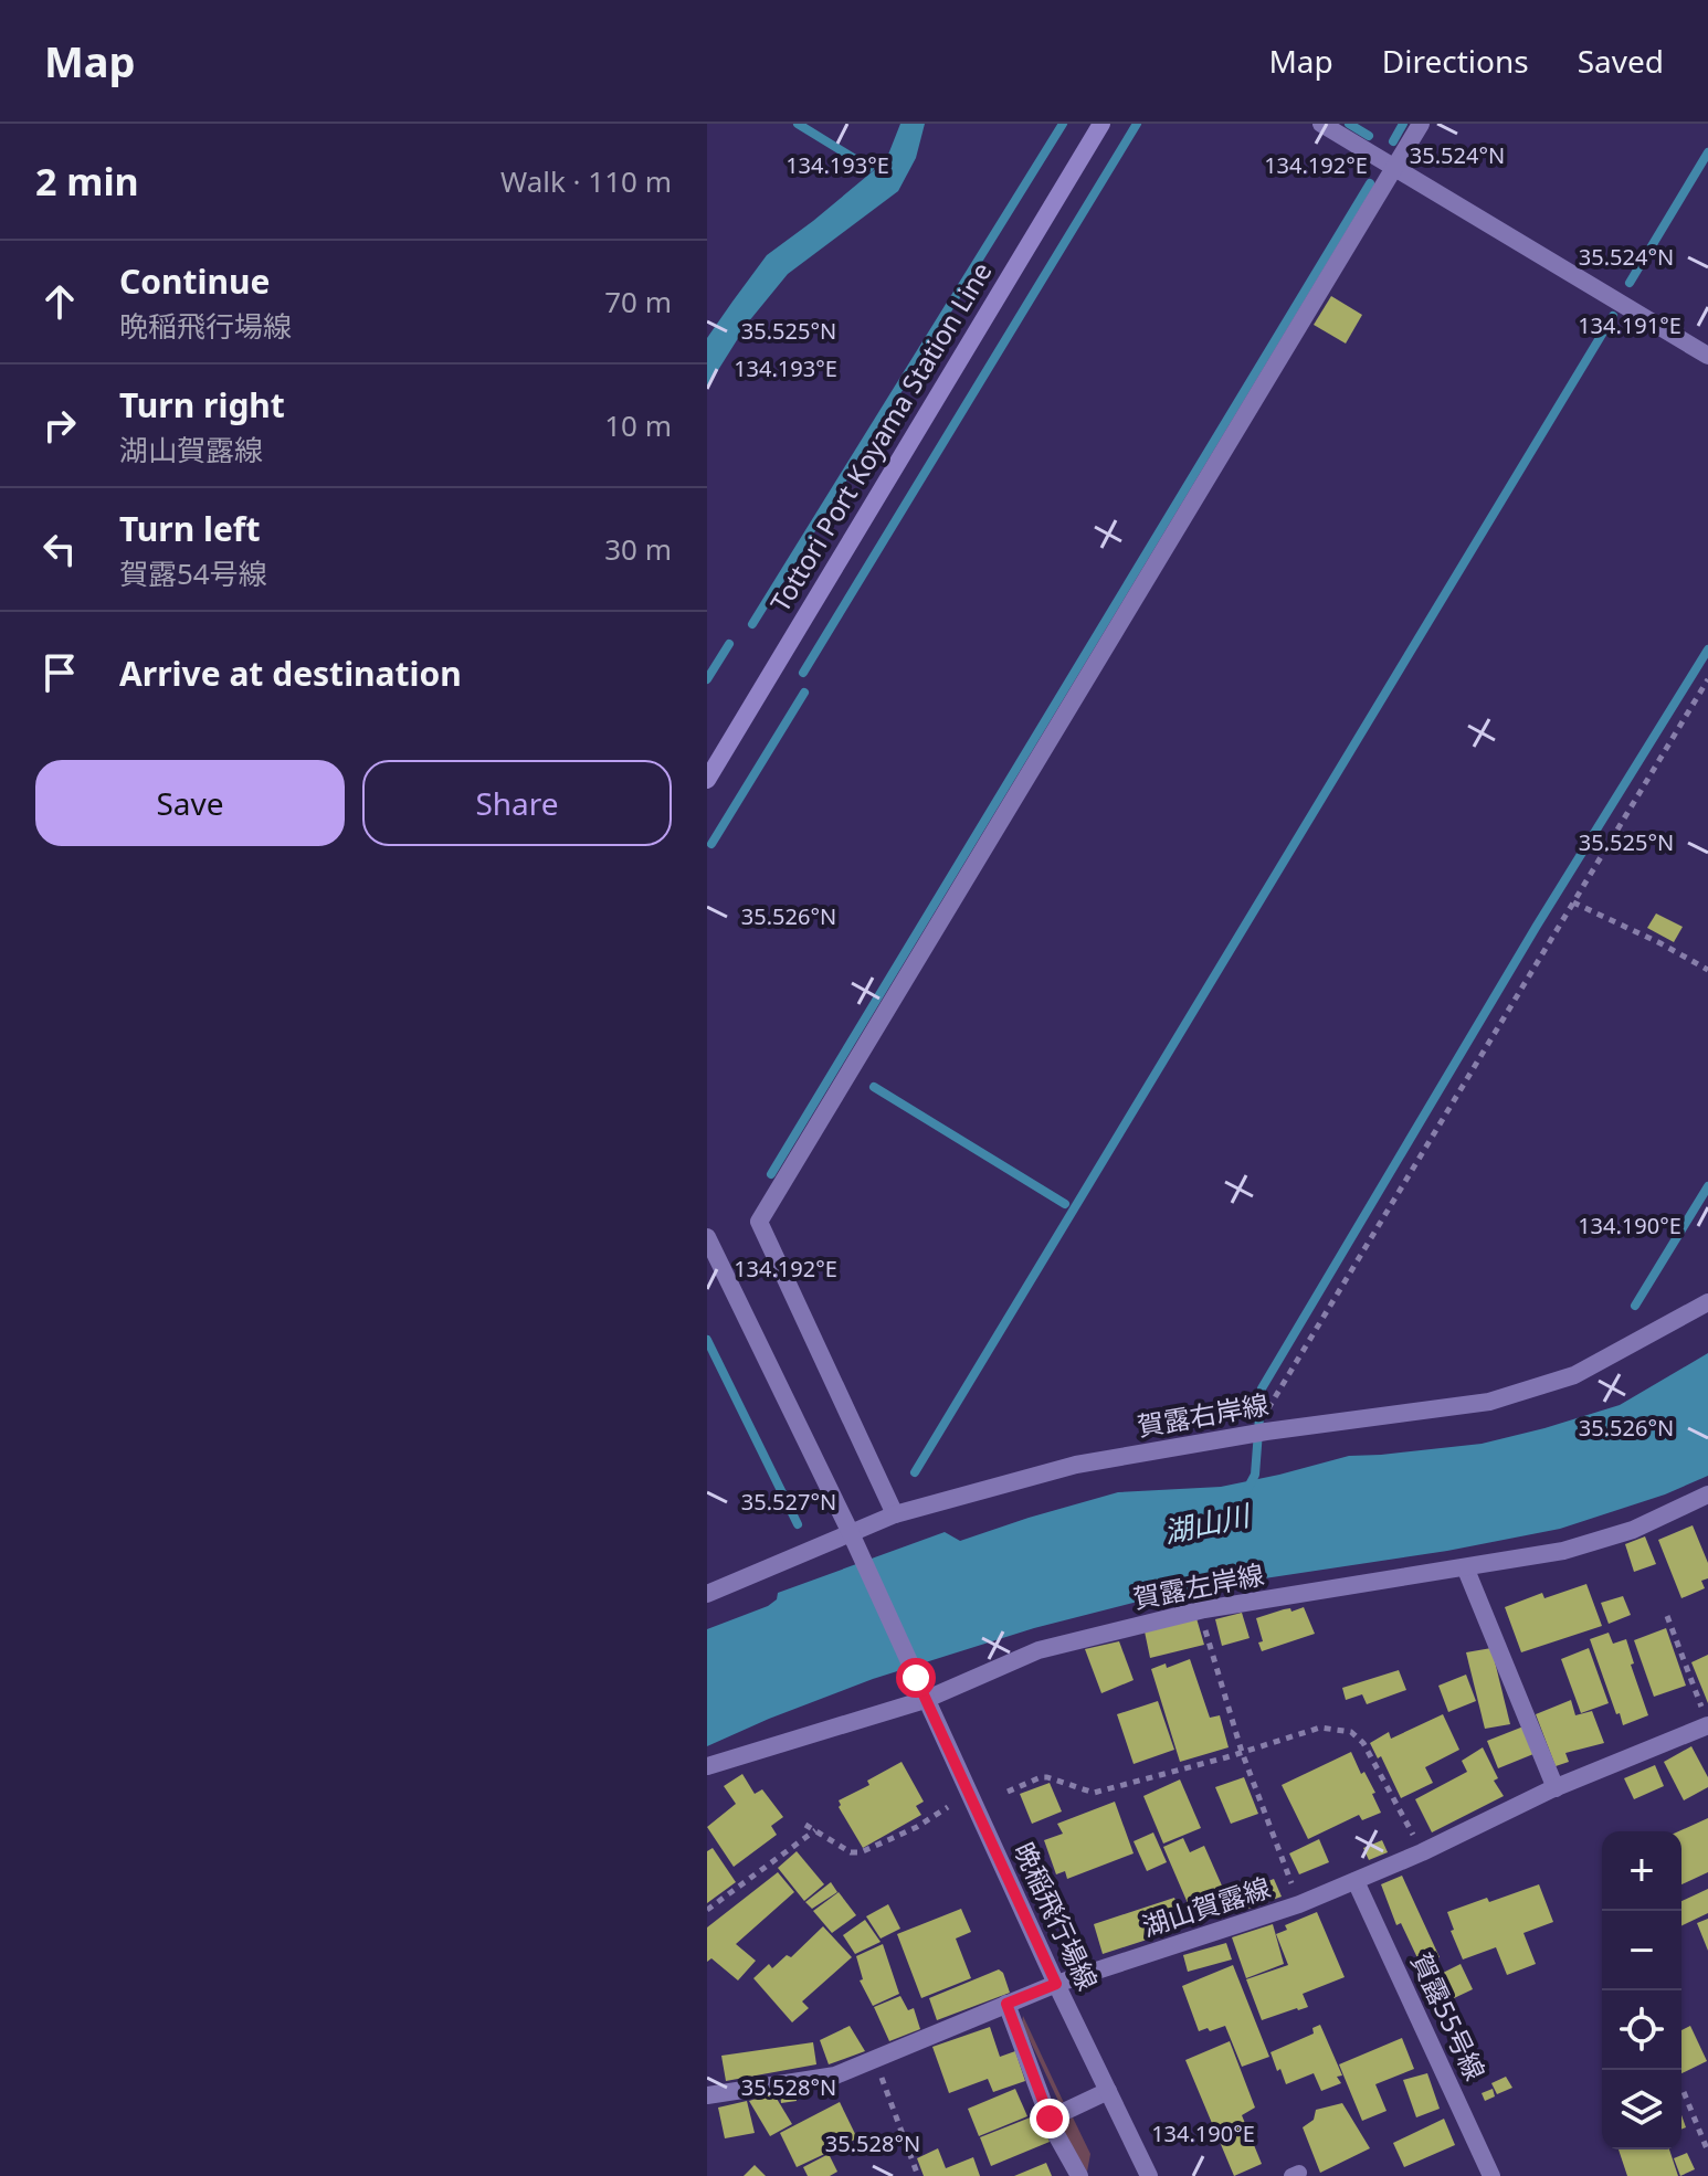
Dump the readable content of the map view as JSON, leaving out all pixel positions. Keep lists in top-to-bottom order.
{
  "streets": {
    "main road": ["Tottori Port Koyama Station Line"],
    "street": [
      "賀露右岸線",
      "賀露左岸線",
      "湖山賀露線",
      "晩稲飛行場線",
      "賀露55号線"
    ]
  },
  "crossings": [
    ["賀露右岸線", "晩稲飛行場線"],
    ["賀露左岸線", "晩稲飛行場線"],
    ["湖山賀露線", "晩稲飛行場線"],
    ["湖山賀露線", "賀露55号線"]
  ],
  "water": ["湖山川"],
  "page": {
    "header": "Map",
    "nav": ["Map", "Directions", "Saved"],
    "heading": ["2 min", "Walk · 110 m"],
    "list": [
      ["Continue", "晩稲飛行場線", "70 m"],
      ["Turn right", "湖山賀露線", "10 m"],
      ["Turn left", "賀露54号線", "30 m"],
      "Arrive at destination"
    ],
    "buttons": ["Save", "Share"],
    "map_buttons": ["+", "−"]
  },
  "coordinates": [
    "35.524°N",
    "134.193°E",
    "134.192°E",
    "134.191°E",
    "35.525°N",
    "35.526°N",
    "134.190°E",
    "35.527°N",
    "35.528°N"
  ]
}
